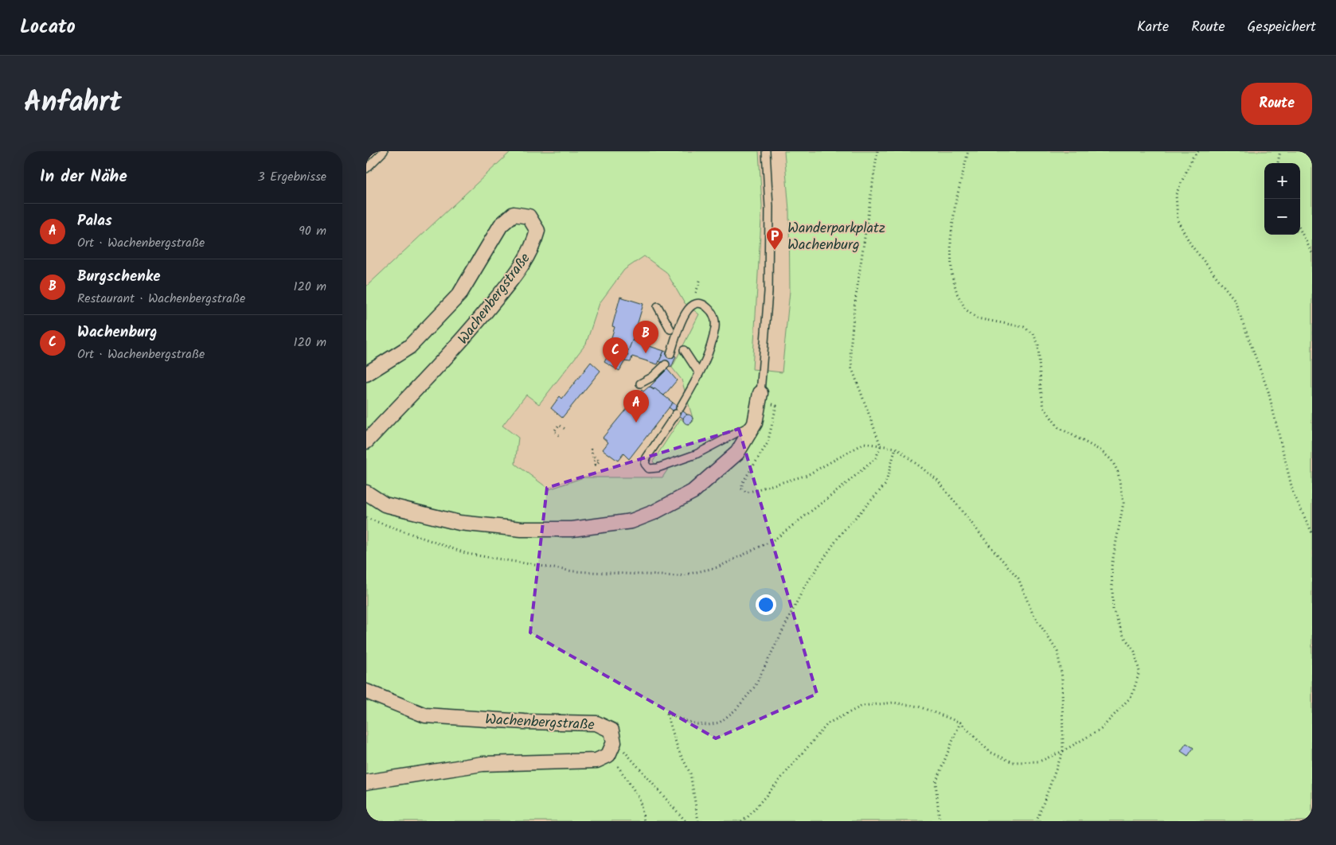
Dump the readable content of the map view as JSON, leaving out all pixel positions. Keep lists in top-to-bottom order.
{
  "streets": {
    "street": ["Wachenbergstraße"]
  },
  "places": {
    "parking": ["Wanderparkplatz Wachenburg"]
  },
  "page": {
    "header": "Locato",
    "nav": ["Karte", "Route", "Gespeichert"],
    "title": "Anfahrt",
    "buttons": "Route",
    "heading": ["In der Nähe", "3 Ergebnisse"],
    "map_buttons": ["+", "−"],
    "list": [
      {
        "mark": "A",
        "name": "Palas",
        "note": "Ort · Wachenbergstraße",
        "value": "90 m"
      },
      {
        "mark": "B",
        "name": "Burgschenke",
        "note": "Restaurant · Wachenbergstraße",
        "value": "120 m"
      },
      {
        "mark": "C",
        "name": "Wachenburg",
        "note": "Ort · Wachenbergstraße",
        "value": "120 m"
      }
    ],
    "pins": ["B", "C", "A"]
  }
}
